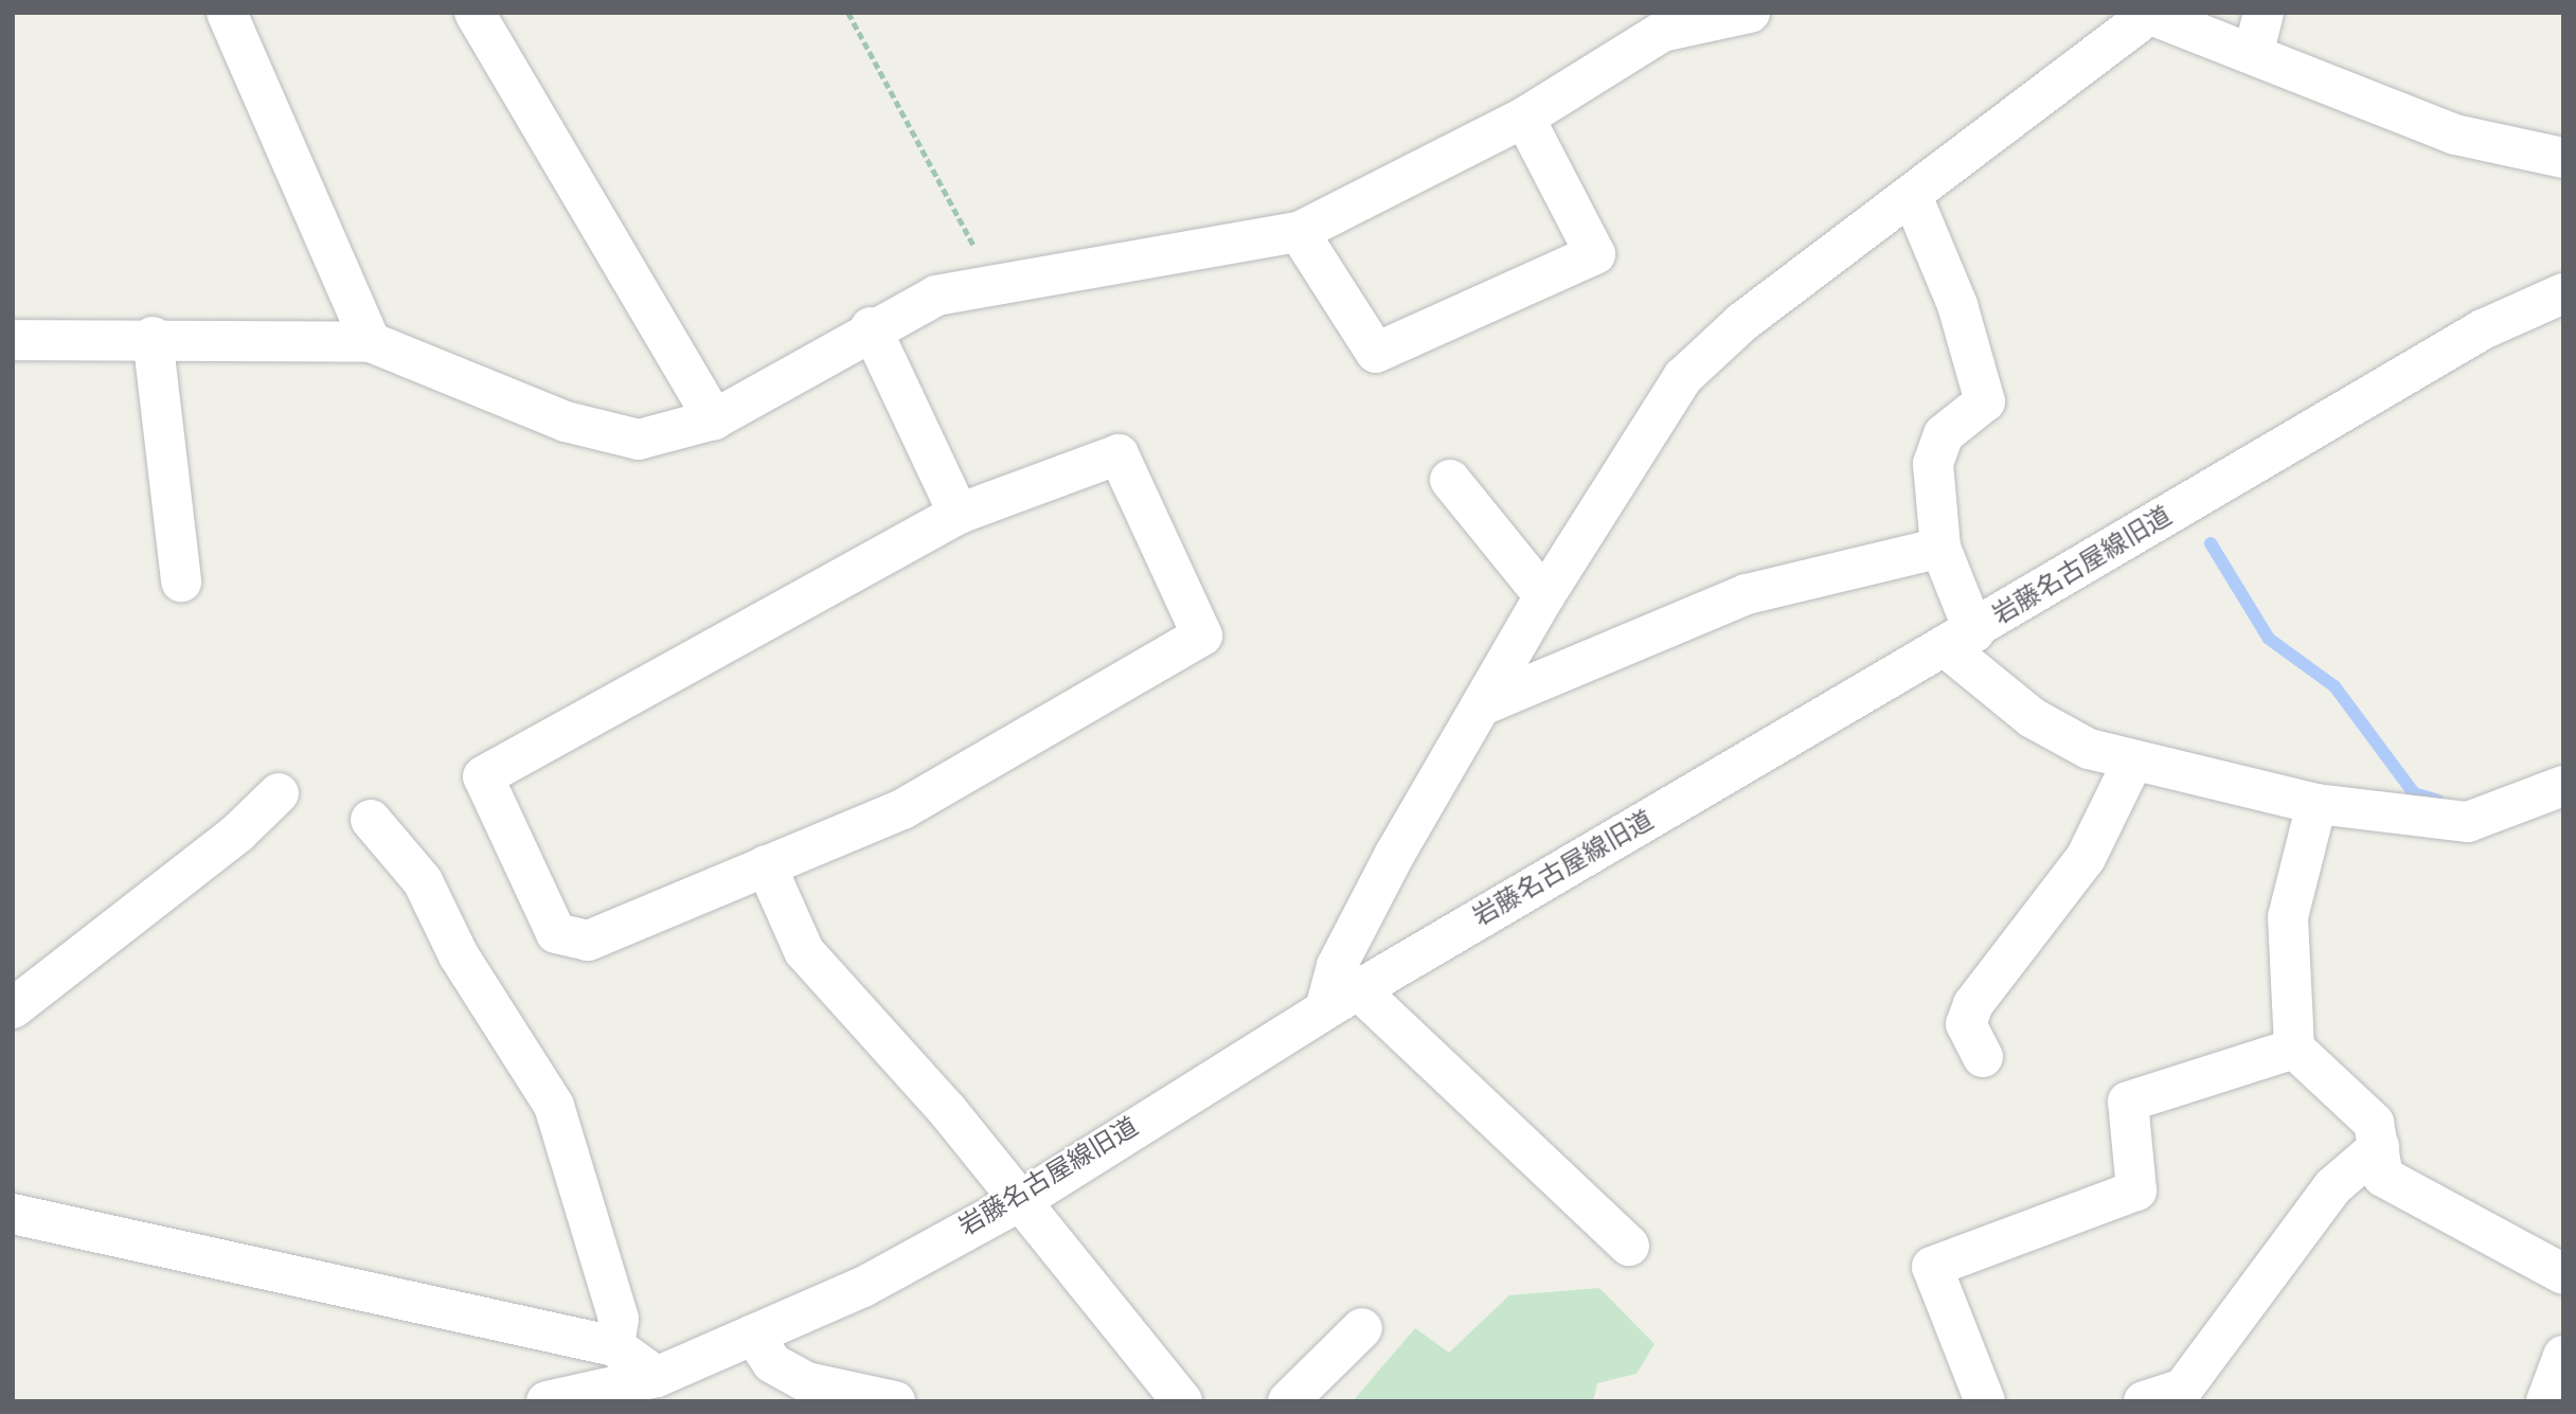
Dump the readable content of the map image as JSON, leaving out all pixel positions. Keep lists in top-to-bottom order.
{
  "streets": {
    "street": ["岩藤名古屋線旧道"]
  }
}
